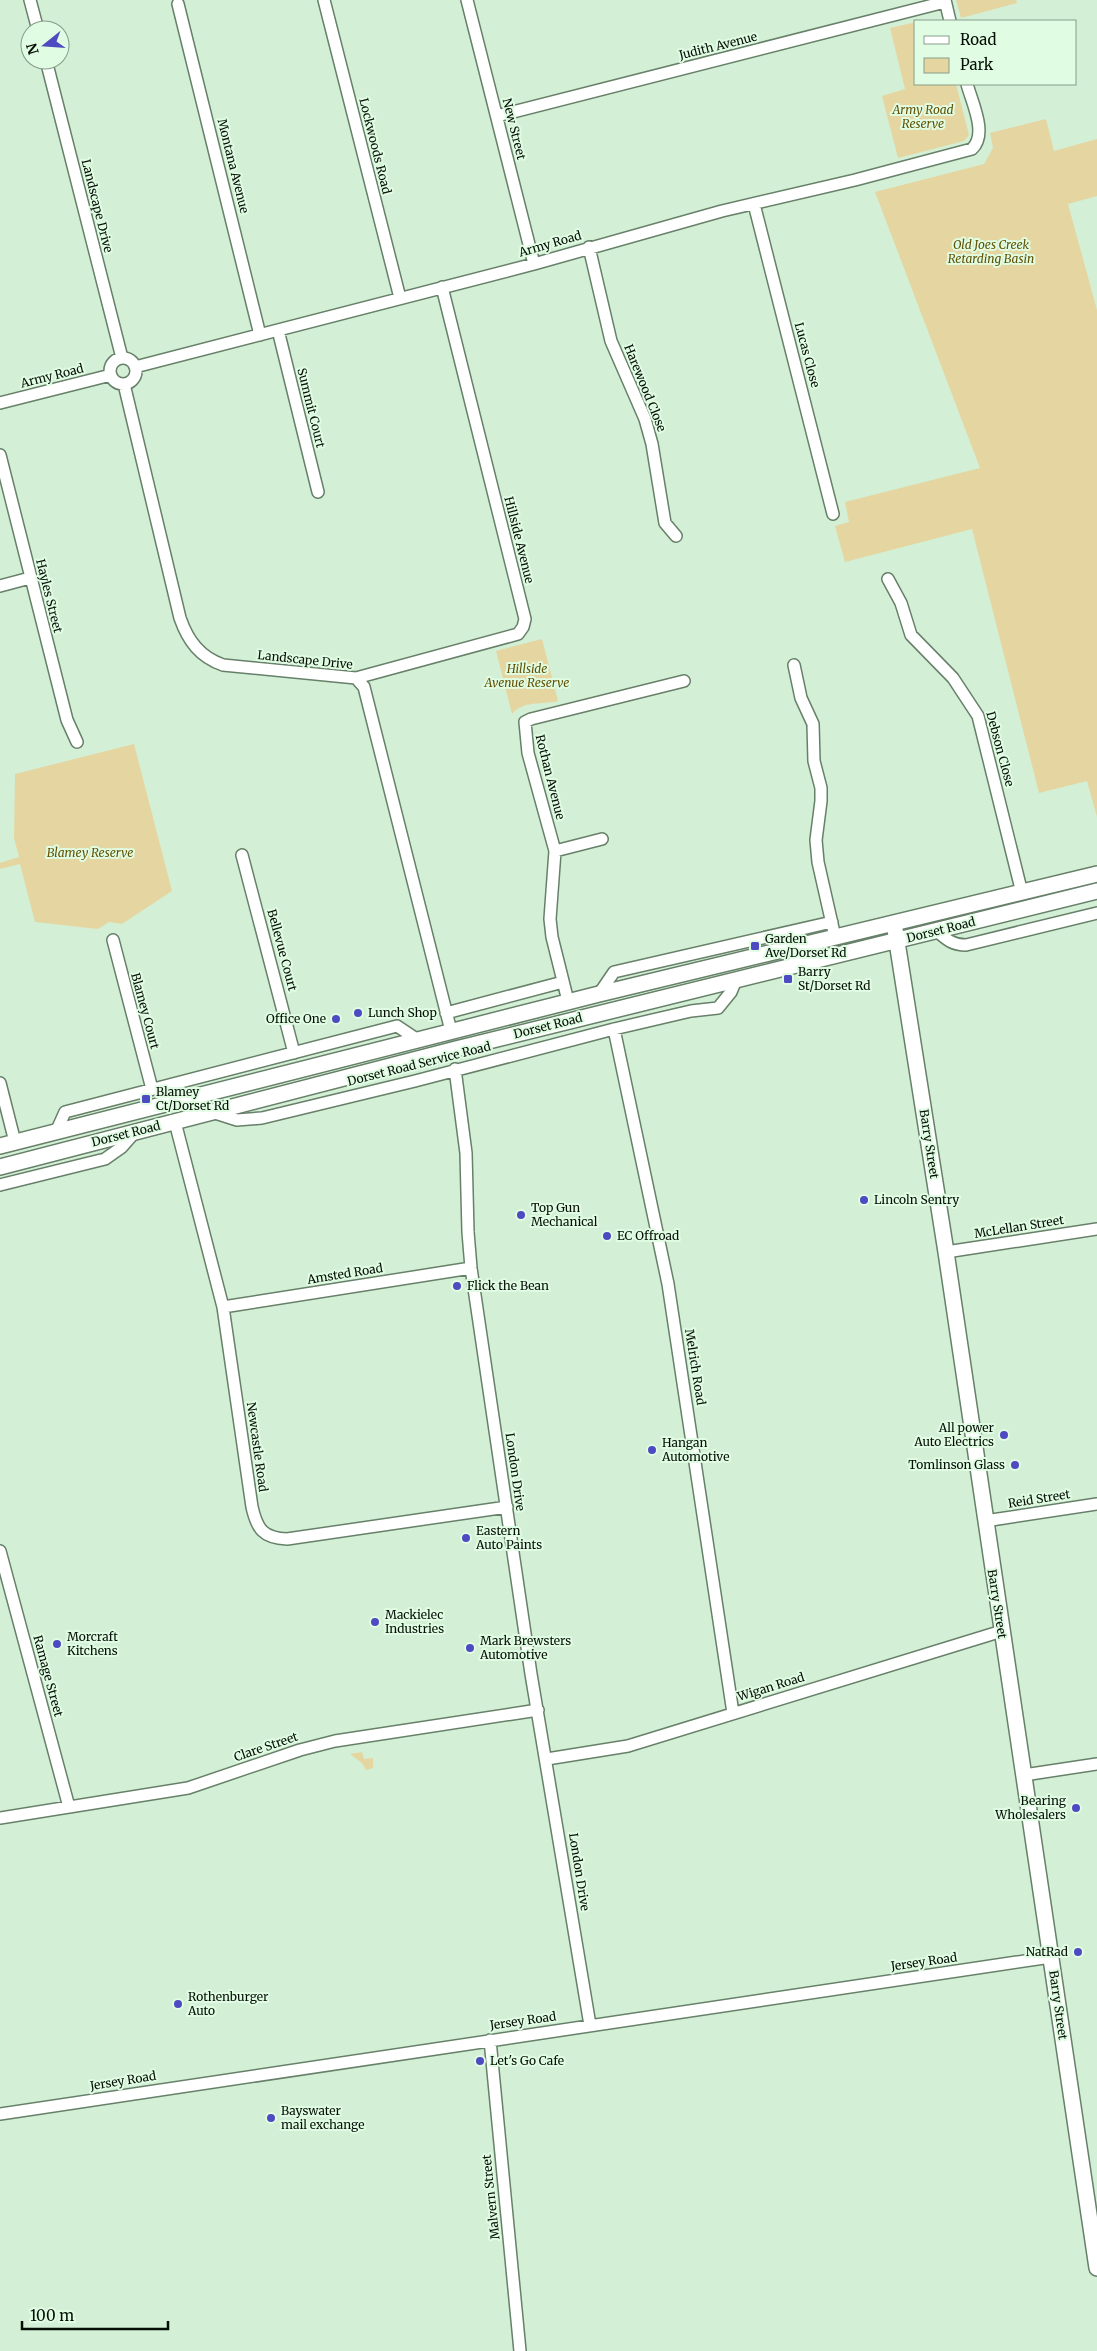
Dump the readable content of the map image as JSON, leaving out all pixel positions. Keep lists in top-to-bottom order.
{
  "streets": {
    "main road": ["Dorset Road", "Barry Street"],
    "street": [
      "Judith Avenue",
      "New Street",
      "Lockwoods Road",
      "Montana Avenue",
      "Landscape Drive",
      "Army Road",
      "Lucas Close",
      "Harewood Close",
      "Summit Court",
      "Hillside Avenue",
      "Hayles Street",
      "Debson Close",
      "Rothan Avenue",
      "Bellevue Court",
      "Blamey Court",
      "Dorset Road Service Road",
      "McLellan Street",
      "Amsted Road",
      "Melrich Road",
      "Newcastle Road",
      "London Drive",
      "Reid Street",
      "Ramage Street",
      "Wigan Road",
      "Clare Street",
      "Jersey Road",
      "Malvern Street"
    ]
  },
  "crossings": [
    ["Judith Avenue", "New Street"],
    ["New Street", "Army Road"],
    ["Lockwoods Road", "Army Road"],
    ["Montana Avenue", "Army Road"],
    ["Landscape Drive", "Army Road"],
    ["Landscape Drive", "Hillside Avenue"],
    ["Landscape Drive", "Dorset Road"],
    ["Army Road", "Lucas Close"],
    ["Army Road", "Harewood Close"],
    ["Army Road", "Summit Court"],
    ["Army Road", "Hillside Avenue"],
    ["Debson Close", "Dorset Road"],
    ["Rothan Avenue", "Dorset Road"],
    ["Dorset Road", "Dorset Road Service Road"],
    ["Dorset Road", "Barry Street"],
    ["Dorset Road", "Newcastle Road"],
    ["Bellevue Court", "Dorset Road Service Road"],
    ["Blamey Court", "Dorset Road Service Road"],
    ["Dorset Road Service Road", "Melrich Road"],
    ["Dorset Road Service Road", "London Drive"],
    ["Barry Street", "McLellan Street"],
    ["Barry Street", "Reid Street"],
    ["Barry Street", "Wigan Road"],
    ["Barry Street", "Jersey Road"],
    ["Amsted Road", "Newcastle Road"],
    ["Amsted Road", "London Drive"],
    ["Melrich Road", "Wigan Road"],
    ["Newcastle Road", "London Drive"],
    ["London Drive", "Wigan Road"],
    ["London Drive", "Clare Street"],
    ["London Drive", "Jersey Road"],
    ["Ramage Street", "Clare Street"],
    ["Jersey Road", "Malvern Street"]
  ],
  "parks": [
    "Army Road Reserve",
    "Old Joes Creek Retarding Basin",
    "Hillside Avenue Reserve",
    "Blamey Reserve"
  ],
  "places": {
    "transit": ["Garden Ave/Dorset Rd", "Barry St/Dorset Rd", "Blamey Ct/Dorset Rd"],
    "other": [
      "Lunch Shop",
      "Office One",
      "Lincoln Sentry",
      "Top Gun Mechanical",
      "EC Offroad",
      "Flick the Bean",
      "All power Auto Electrics",
      "Hangan Automotive",
      "Tomlinson Glass",
      "Eastern Auto Paints",
      "Mackielec Industries",
      "Morcraft Kitchens",
      "Mark Brewsters Automotive",
      "Bearing Wholesalers",
      "NatRad",
      "Rothenburger Auto",
      "Let's Go Cafe",
      "Bayswater mail exchange"
    ]
  },
  "legend": ["Road", "Park"],
  "scale_bar": "100 m",
  "north": "left"
}
